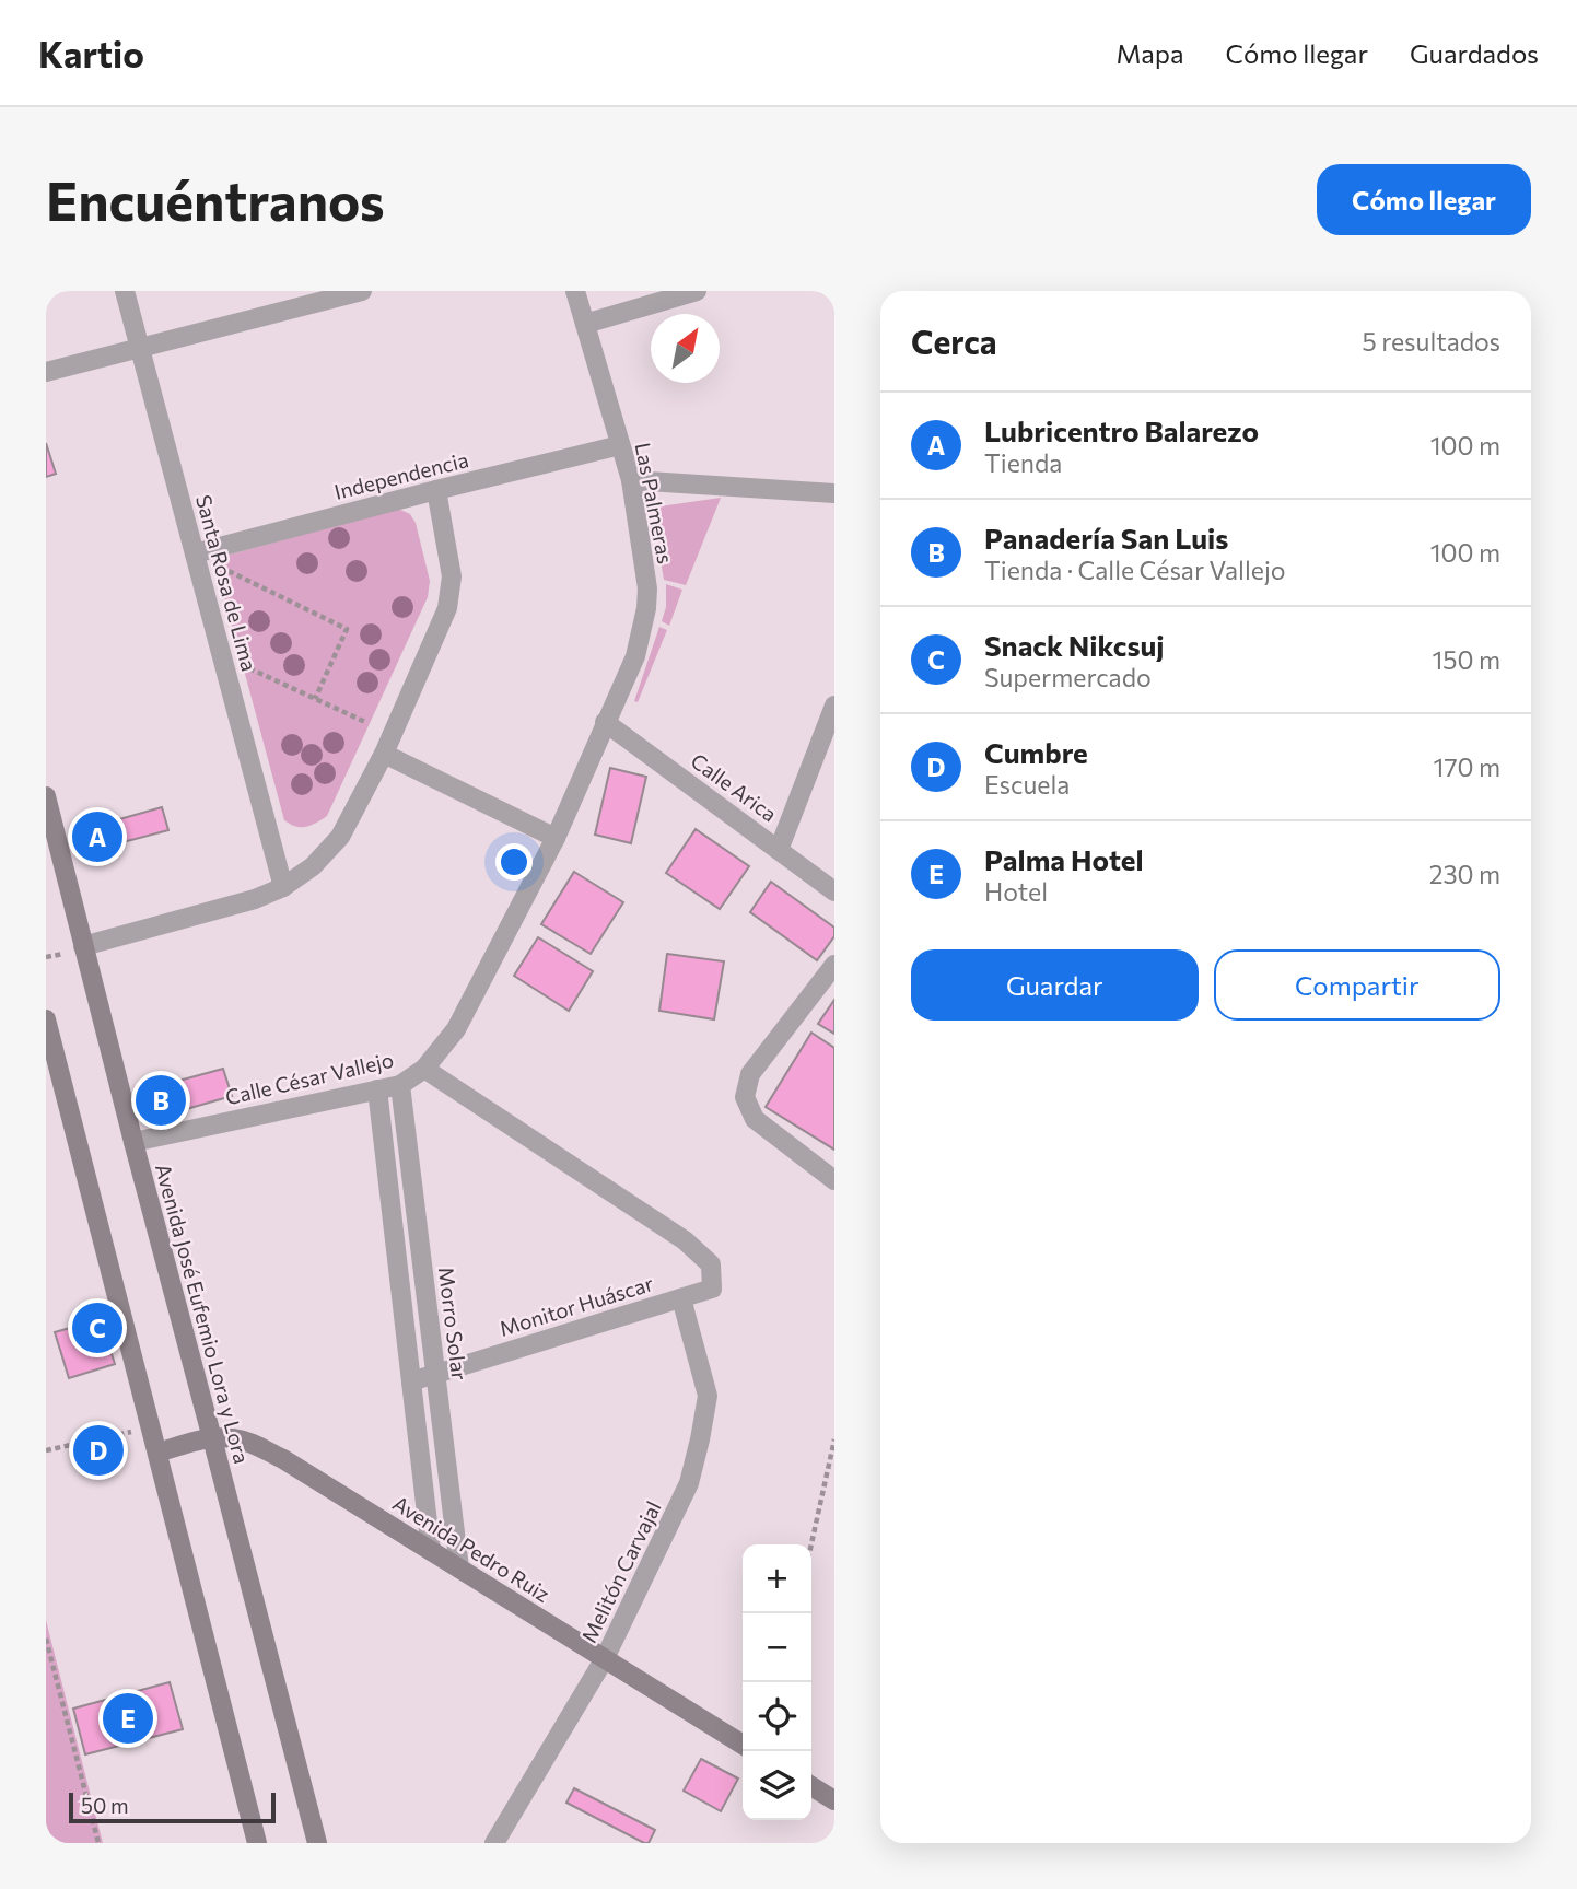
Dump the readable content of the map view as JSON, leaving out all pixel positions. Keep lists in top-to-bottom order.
{
  "streets": {
    "main road": ["Avenida José Eufemio Lora y Lora", "Avenida Pedro Ruiz"],
    "street": [
      "Independencia",
      "Las Palmeras",
      "Santa Rosa de Lima",
      "Calle Arica",
      "Calle César Vallejo",
      "Monitor Huáscar",
      "Morro Solar",
      "Melitón Carvajal"
    ]
  },
  "crossings": [
    ["Independencia", "Las Palmeras"],
    ["Independencia", "Santa Rosa de Lima"],
    ["Las Palmeras", "Calle Arica"],
    ["Las Palmeras", "Calle César Vallejo"],
    ["Calle Arica", "Calle César Vallejo"],
    ["Calle César Vallejo", "Monitor Huáscar"],
    ["Calle César Vallejo", "Avenida José Eufemio Lora y Lora"],
    ["Calle César Vallejo", "Morro Solar"],
    ["Monitor Huáscar", "Morro Solar"],
    ["Monitor Huáscar", "Melitón Carvajal"],
    ["Avenida José Eufemio Lora y Lora", "Avenida Pedro Ruiz"],
    ["Morro Solar", "Avenida Pedro Ruiz"],
    ["Avenida Pedro Ruiz", "Melitón Carvajal"]
  ],
  "scale_bar": "50 m",
  "north": "top right",
  "page": {
    "header": "Kartio",
    "nav": ["Mapa", "Cómo llegar", "Guardados"],
    "buttons": [
      "Cómo llegar",
      ["Guardar", "Compartir"]
    ],
    "title": "Encuéntranos",
    "heading": ["Cerca", "5 resultados"],
    "list": [
      {
        "mark": "A",
        "name": "Lubricentro Balarezo",
        "note": "Tienda",
        "value": "100 m"
      },
      {
        "mark": "B",
        "name": "Panadería San Luis",
        "note": "Tienda · Calle César Vallejo",
        "value": "100 m"
      },
      {
        "mark": "C",
        "name": "Snack Nikcsuj",
        "note": "Supermercado",
        "value": "150 m"
      },
      {
        "mark": "D",
        "name": "Cumbre",
        "note": "Escuela",
        "value": "170 m"
      },
      {
        "mark": "E",
        "name": "Palma Hotel",
        "note": "Hotel",
        "value": "230 m"
      }
    ],
    "pins": [
      "A",
      "B",
      "C",
      "D",
      "E"
    ],
    "map_buttons": ["+", "−"],
    "scale": "50 m"
  }
}
